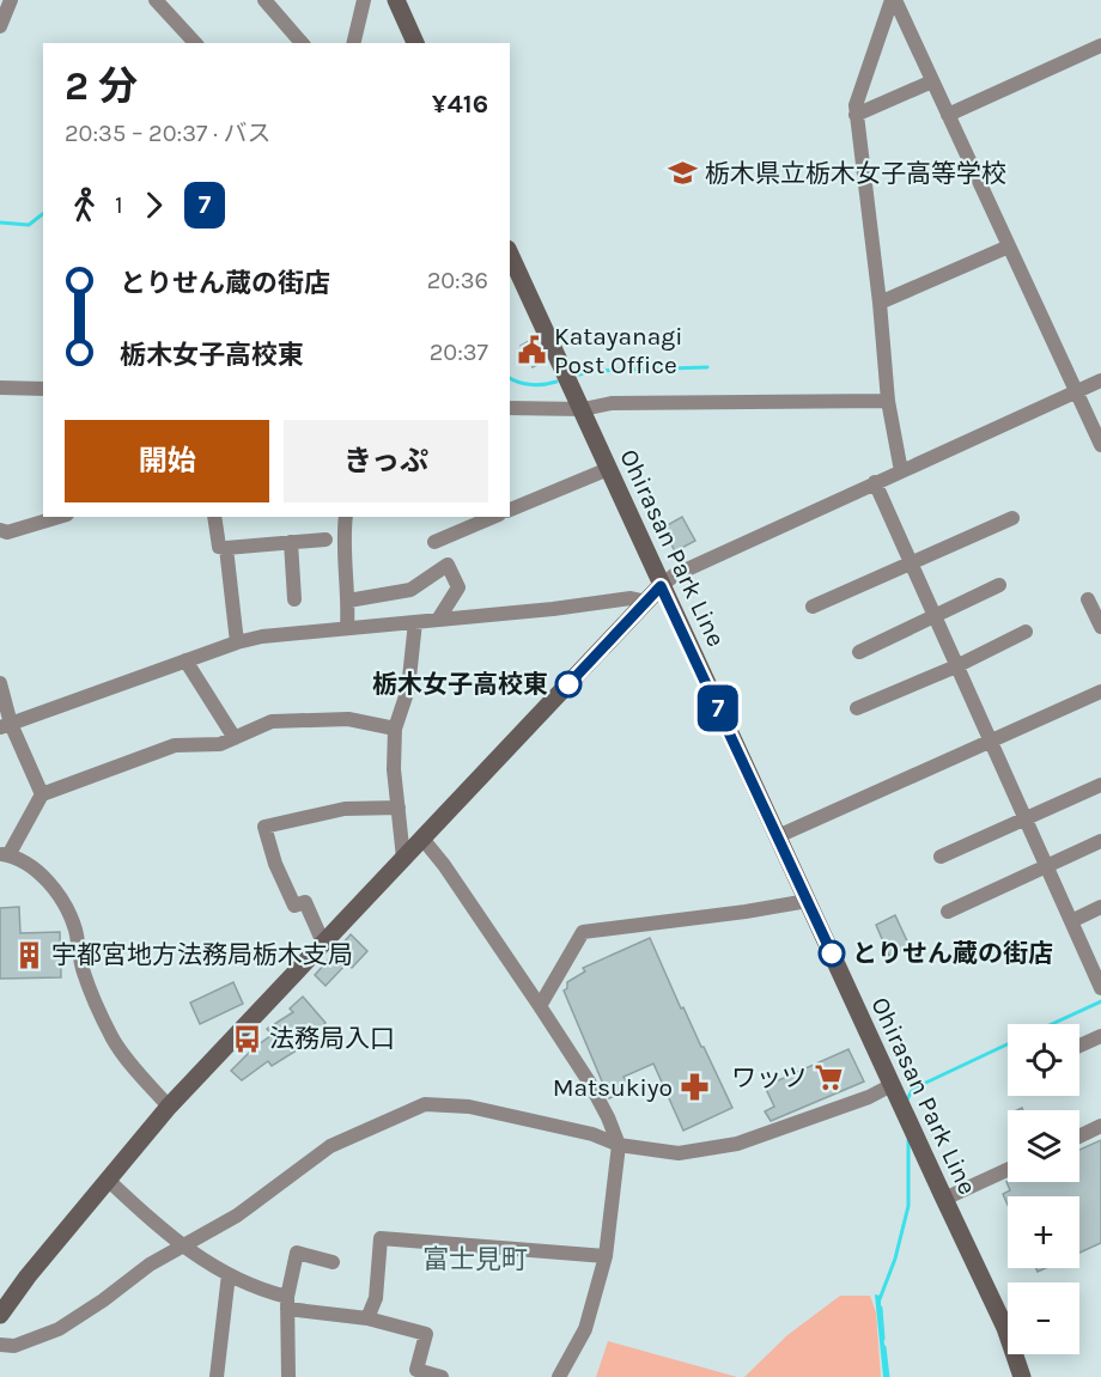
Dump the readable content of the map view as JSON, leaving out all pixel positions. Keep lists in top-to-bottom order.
{
  "streets": {
    "main road": ["Ohirasan Park Line"]
  },
  "districts": ["富士見町"],
  "places": {
    "school or university": ["栃木県立栃木女子高等学校"],
    "public building": ["Katayanagi Post Office"],
    "other": ["栃木女子高校東", "とりせん蔵の街店"],
    "building": ["宇都宮地方法務局栃木支局"],
    "bus stop": ["法務局入口"],
    "supermarket": ["ワッツ"],
    "pharmacy": ["Matsukiyo"]
  },
  "lines": ["bus line 7"],
  "page": {
    "on_map": "7",
    "heading": ["2 分", "20:35 – 20:37 · バス", "¥416"],
    "legs": ["1", "7"],
    "list": [
      {
        "name": "とりせん蔵の街店",
        "value": "20:36"
      },
      {
        "name": "栃木女子高校東",
        "value": "20:37"
      }
    ],
    "buttons": ["開始", "きっぷ"],
    "map_buttons": ["+", "−"]
  }
}
